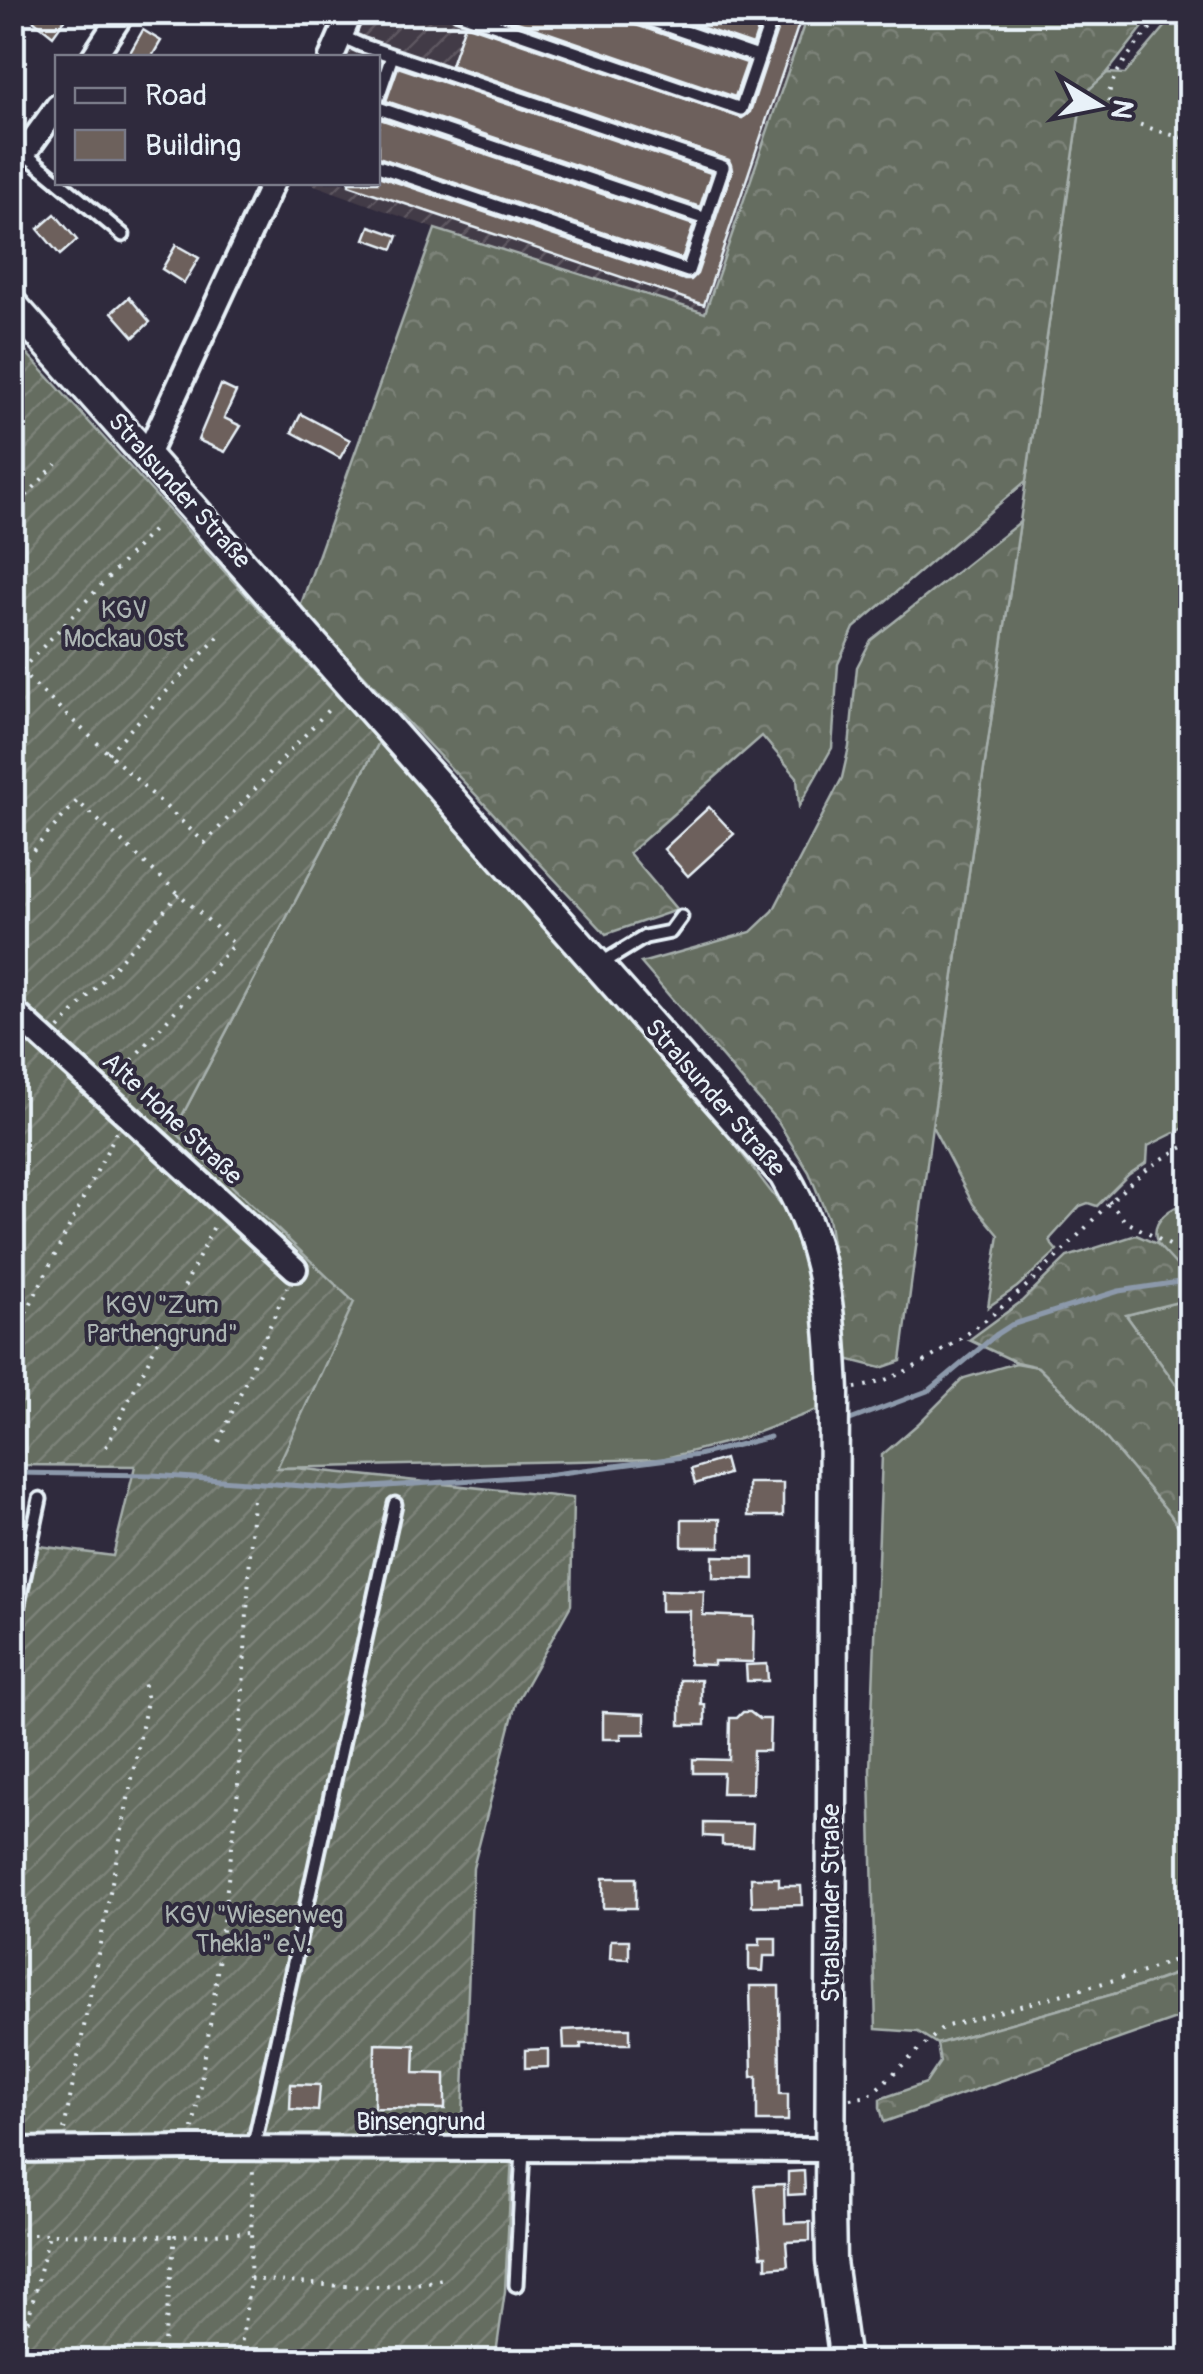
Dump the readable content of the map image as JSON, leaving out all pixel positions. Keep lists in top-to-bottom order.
{
  "streets": {
    "street": ["Stralsunder Straße", "Alte Hohe Straße", "Binsengrund"]
  },
  "crossings": [
    ["Stralsunder Straße", "Binsengrund"]
  ],
  "parks": ["KGV Mockau Ost", "KGV \"Zum Parthengrund\"", "KGV \"Wiesenweg Thekla\" e.V."],
  "legend": ["Road", "Building"],
  "north": "right"
}
